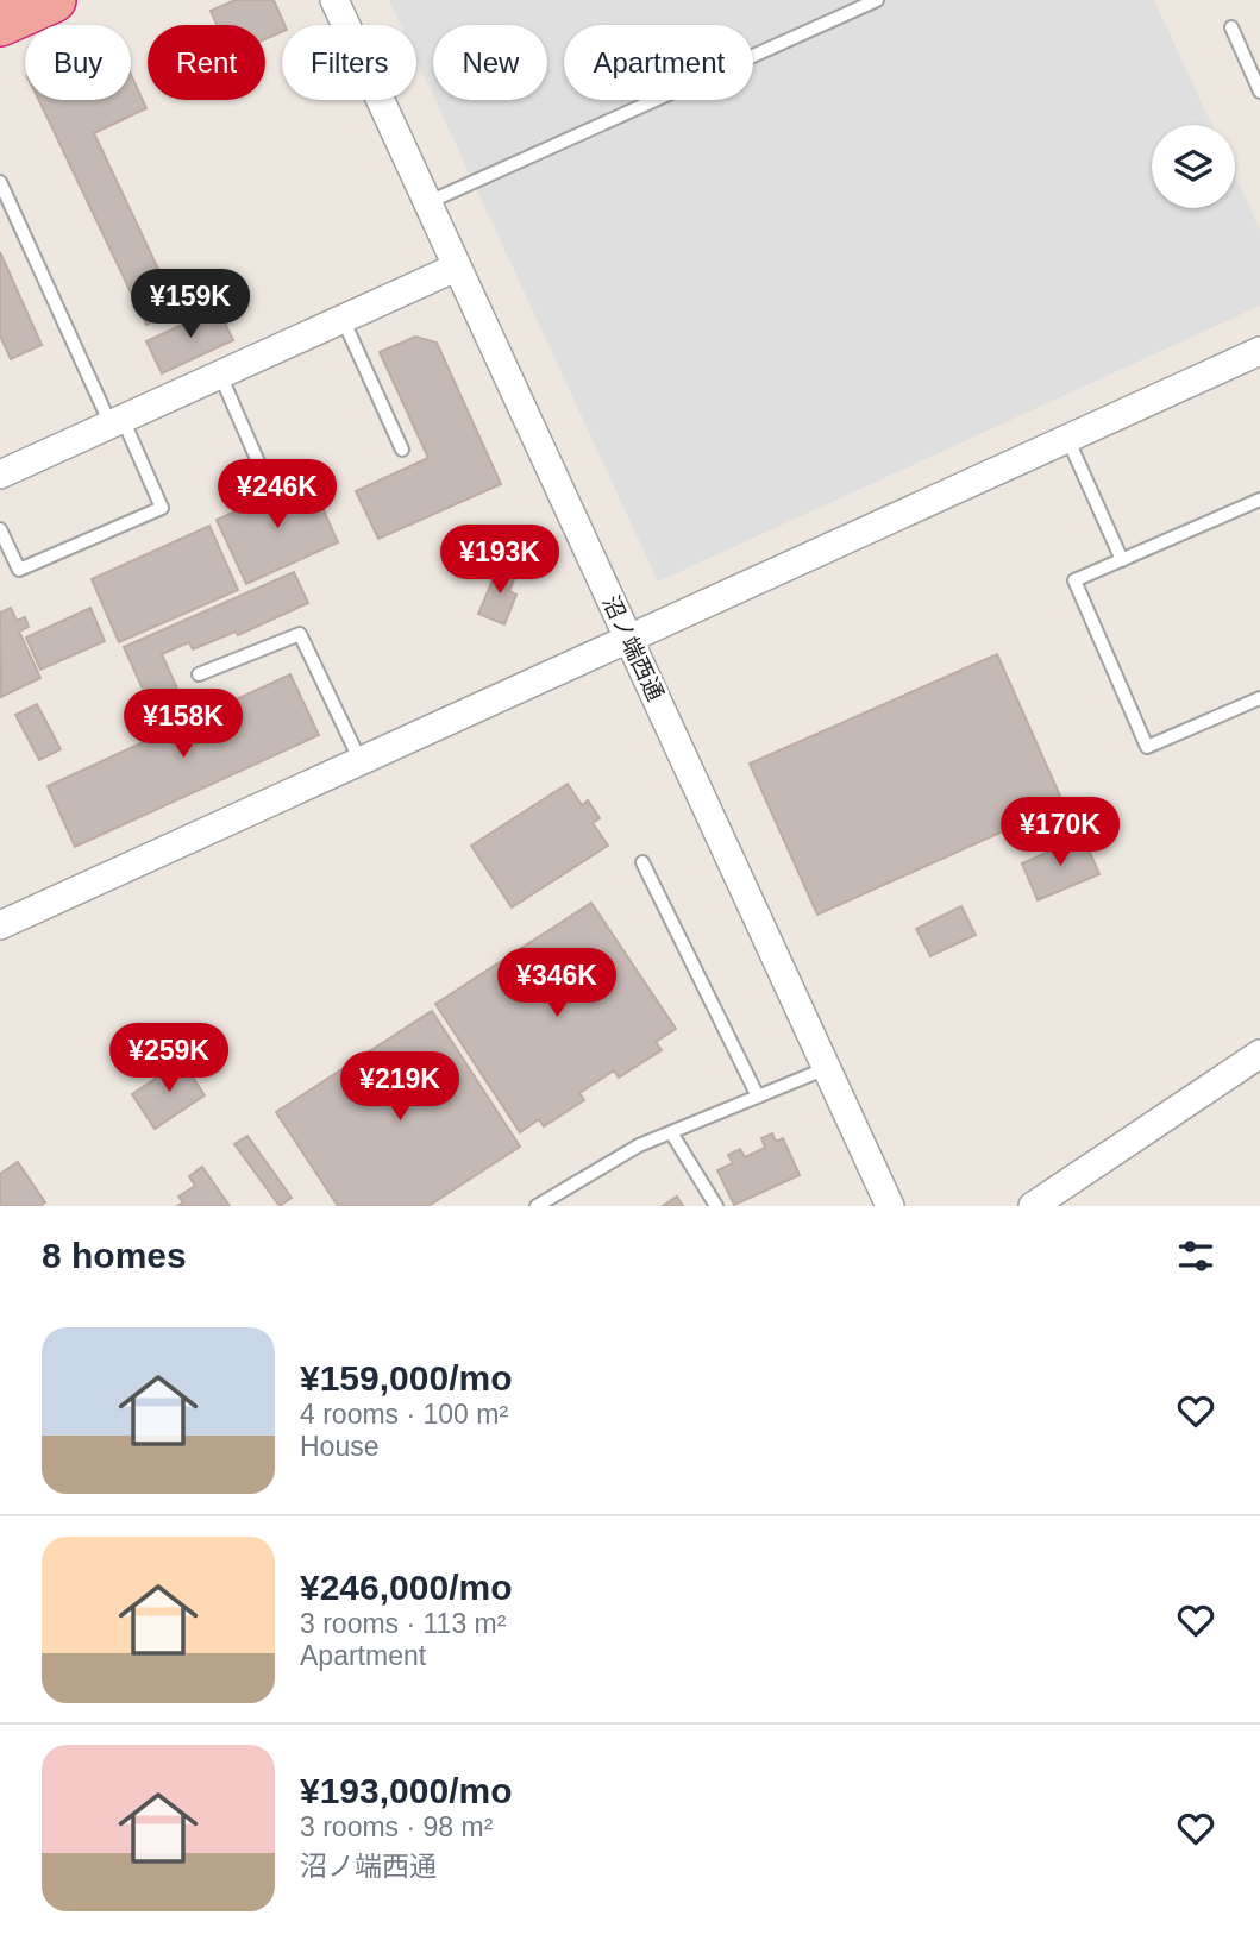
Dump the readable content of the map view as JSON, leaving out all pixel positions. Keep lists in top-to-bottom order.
{
  "streets": {
    "street": ["沼ノ端西通"]
  },
  "page": {
    "chip": [
      "Buy",
      "Rent",
      "Filters",
      "New",
      "Apartment"
    ],
    "price": [
      "¥159K",
      "¥246K",
      "¥193K",
      "¥158K",
      "¥170K",
      "¥346K",
      "¥259K",
      "¥219K"
    ],
    "heading": "8 homes",
    "list": [
      {
        "name": "¥159,000/mo",
        "note": "4 rooms · 100 m² · House"
      },
      {
        "name": "¥246,000/mo",
        "note": "3 rooms · 113 m² · Apartment"
      },
      {
        "name": "¥193,000/mo",
        "note": "3 rooms · 98 m² · 沼ノ端西通"
      }
    ]
  }
}
